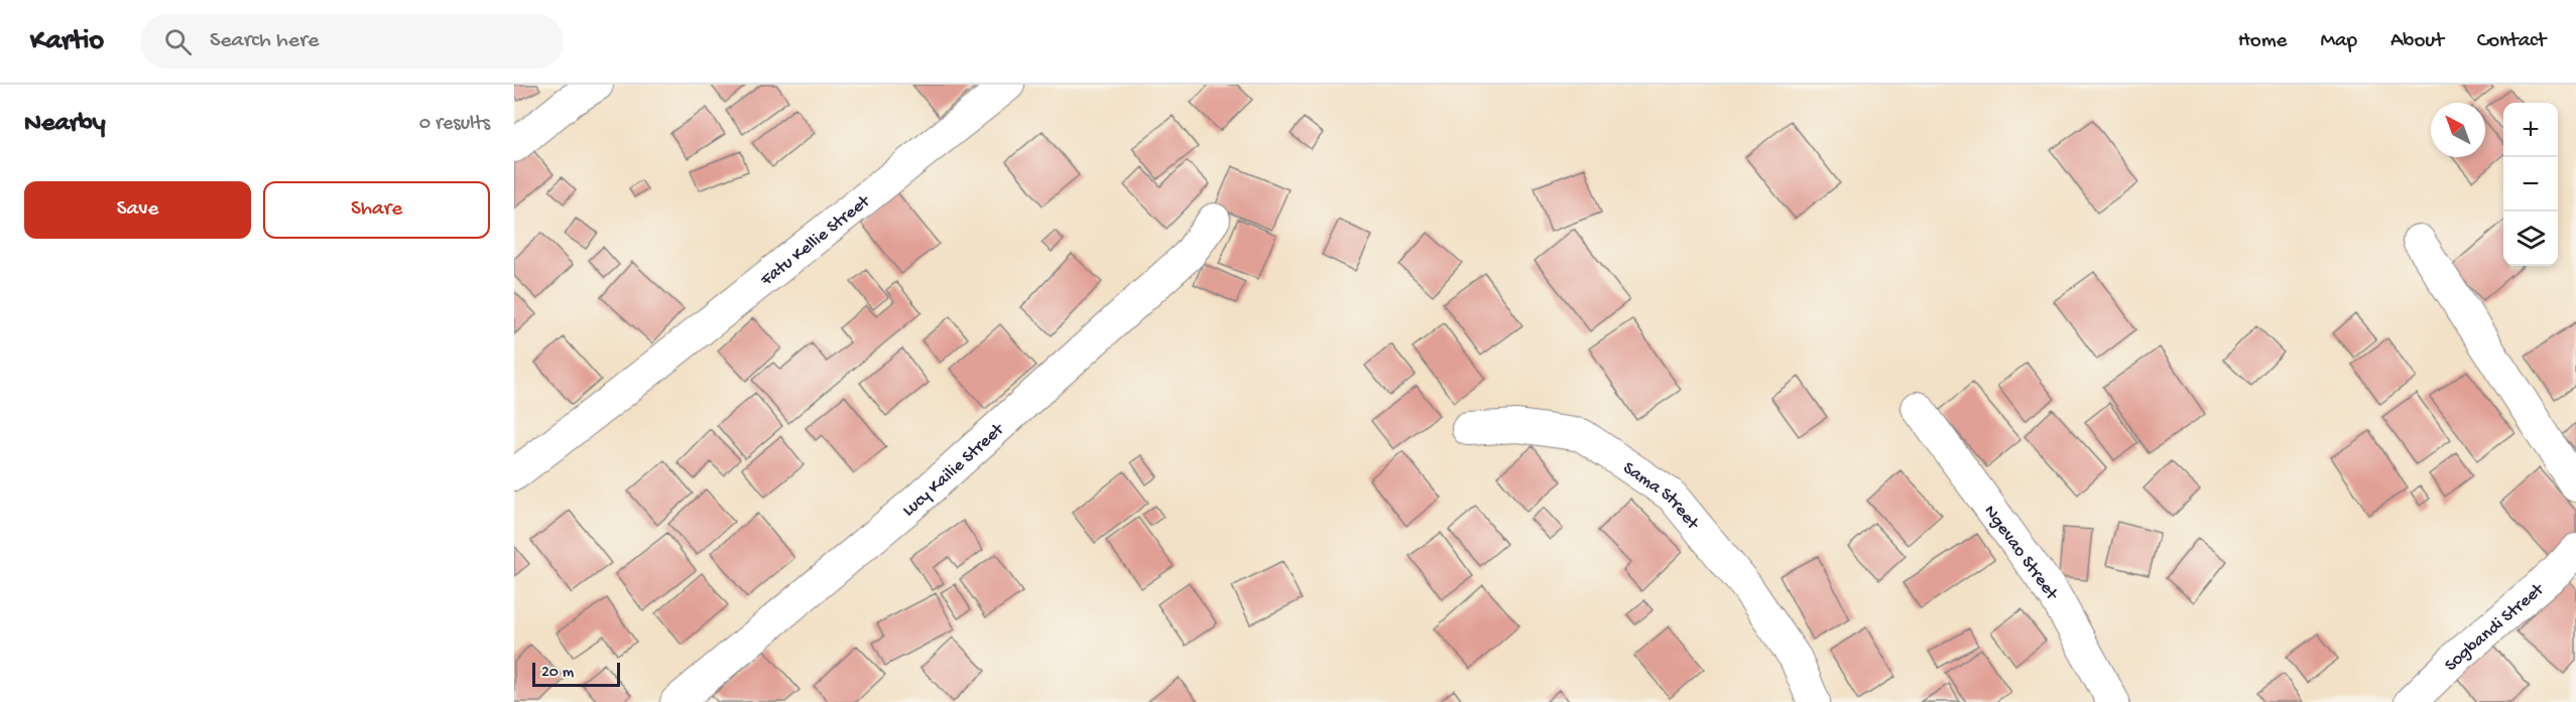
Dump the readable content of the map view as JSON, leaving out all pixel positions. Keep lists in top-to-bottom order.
{
  "streets": {
    "street": [
      "Fatu Kellie Street",
      "Lucy Kailie Street",
      "Sama Street",
      "Ngevao Street",
      "Sogbandi Street"
    ]
  },
  "scale_bar": "20 m",
  "north": "top left",
  "page": {
    "header": "Kartio",
    "search": "Search here",
    "nav": [
      "Home",
      "Map",
      "About",
      "Contact"
    ],
    "heading": ["Nearby", "0 results"],
    "map_buttons": ["+", "−"],
    "buttons": ["Save", "Share"],
    "scale": "20 m"
  }
}
